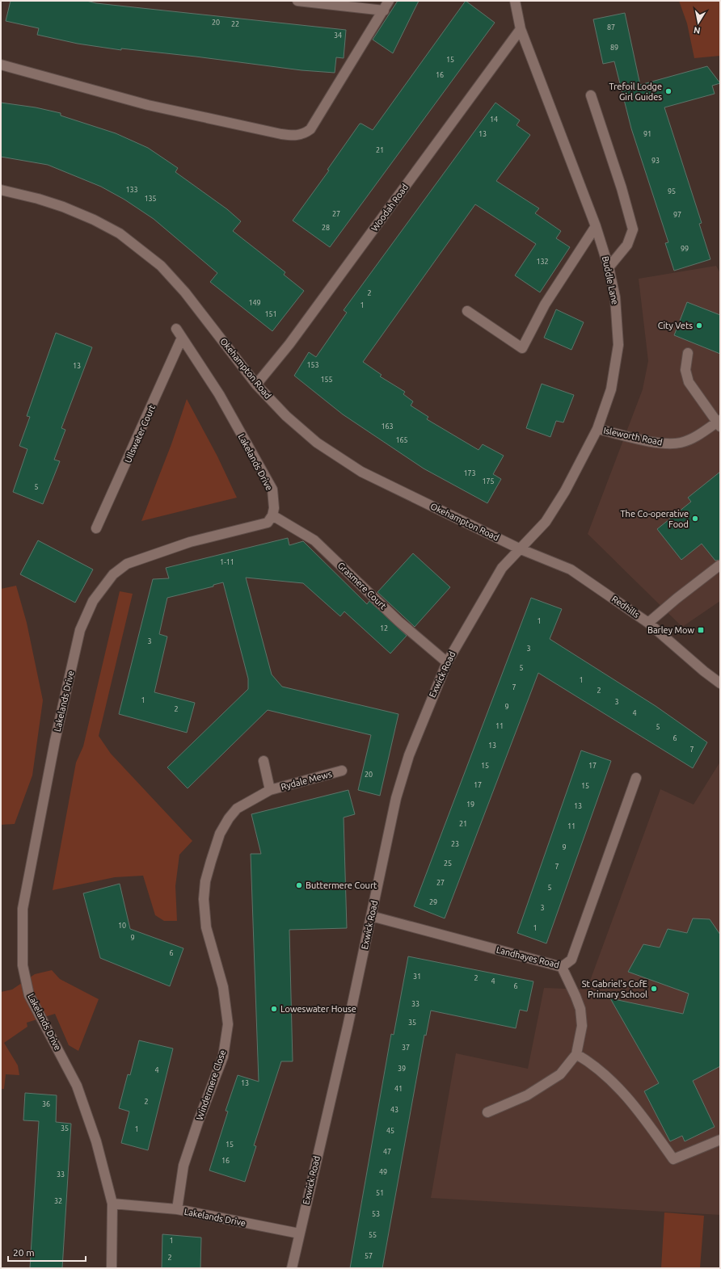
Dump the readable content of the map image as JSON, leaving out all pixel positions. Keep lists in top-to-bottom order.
{
  "streets": {
    "street": [
      "Woodah Road",
      "Buddle Lane",
      "Okehampton Road",
      "Ullswater Court",
      "Isleworth Road",
      "Lakelands Drive",
      "Grasmere Court",
      "Redhills",
      "Exwick Road",
      "Rydale Mews",
      "Landhayes Road",
      "Windermere Close"
    ]
  },
  "crossings": [
    ["Woodah Road", "Buddle Lane"],
    ["Woodah Road", "Okehampton Road"],
    ["Buddle Lane", "Okehampton Road"],
    ["Buddle Lane", "Isleworth Road"],
    ["Buddle Lane", "Redhills"],
    ["Buddle Lane", "Exwick Road"],
    ["Okehampton Road", "Redhills"],
    ["Okehampton Road", "Exwick Road"],
    ["Ullswater Court", "Lakelands Drive"],
    ["Lakelands Drive", "Grasmere Court"],
    ["Lakelands Drive", "Exwick Road"],
    ["Lakelands Drive", "Windermere Close"],
    ["Grasmere Court", "Exwick Road"],
    ["Redhills", "Exwick Road"],
    ["Exwick Road", "Landhayes Road"],
    ["Rydale Mews", "Windermere Close"]
  ],
  "places": {
    "other": [
      "Trefoil Lodge Girl Guides",
      "City Vets",
      "The Co-operative Food",
      "Buttermere Court",
      "St Gabriel's CofE Primary School",
      "Loweswater House"
    ],
    "transit": ["Barley Mow"]
  },
  "house_numbers": [
    "20",
    "22",
    "87",
    "34",
    "89",
    "15",
    "16",
    "14",
    "13",
    "91",
    "21",
    "93",
    "133",
    "95",
    "135",
    "27",
    "97",
    "28",
    "99",
    "132",
    "2",
    "149",
    "1",
    "151",
    "153",
    "13",
    "155",
    "163",
    "165",
    "173",
    "175",
    "5",
    "1-11",
    "1",
    "12",
    "3",
    "3",
    "5",
    "1",
    "7",
    "2",
    "1",
    "3",
    "9",
    "2",
    "4",
    "11",
    "5",
    "6",
    "13",
    "7",
    "15",
    "17",
    "20",
    "17",
    "15",
    "19",
    "13",
    "21",
    "11",
    "23",
    "9",
    "25",
    "7",
    "27",
    "5",
    "29",
    "3",
    "10",
    "1",
    "9",
    "6",
    "31",
    "2",
    "4",
    "6",
    "33",
    "35",
    "37",
    "39",
    "4",
    "13",
    "41",
    "2",
    "36",
    "43",
    "35",
    "1",
    "45",
    "15",
    "47",
    "16",
    "49",
    "33",
    "51",
    "32",
    "53",
    "55",
    "1",
    "57",
    "2"
  ],
  "scale_bar": "20 m",
  "north": "bottom"
}
